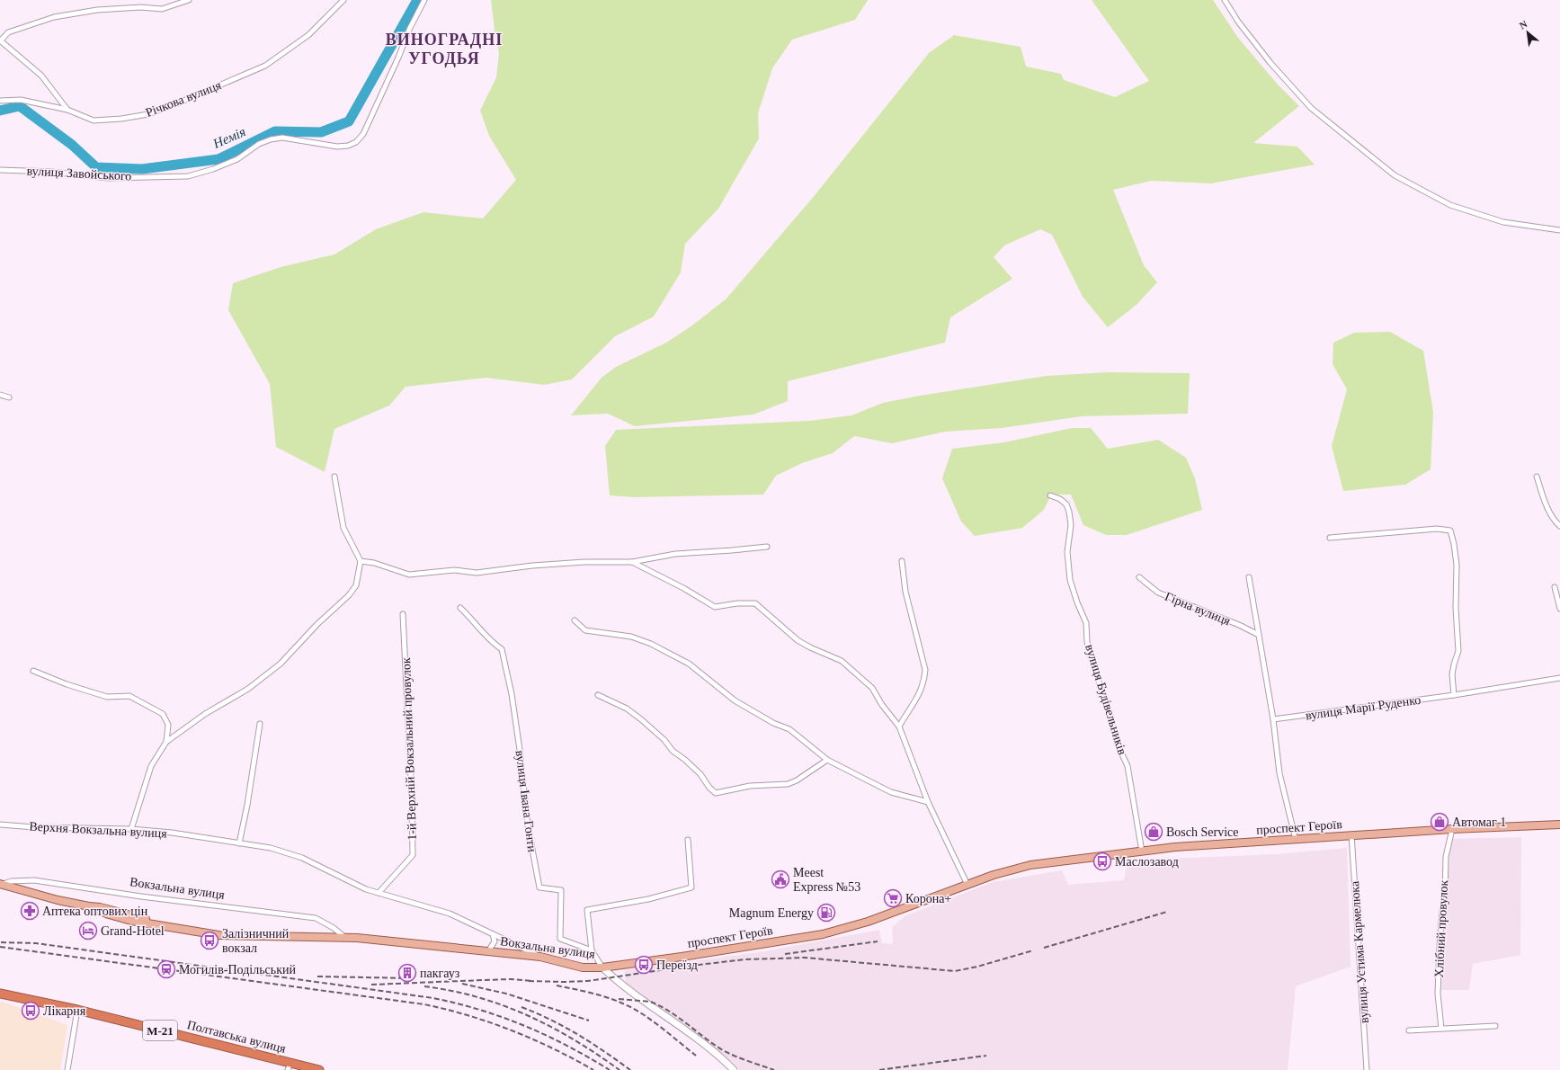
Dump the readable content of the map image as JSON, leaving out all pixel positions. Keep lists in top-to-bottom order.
{
  "streets": {
    "highway": ["М-21", "Полтавська вулиця"],
    "main road": ["проспект Героїв", "Вокзальна вулиця"],
    "street": [
      "Річкова вулиця",
      "вулиця Завойського",
      "Гірна вулиця",
      "вулиця Будівельників",
      "вулиця Марії Руденко",
      "1-й Верхній Вокзальний провулок",
      "вулиця Івана Гонти",
      "Верхня Вокзальна вулиця",
      "Хлібний провулок",
      "вулиця Устима Кармелюка"
    ]
  },
  "crossings": [
    ["вулиця Будівельників", "проспект Героїв"],
    ["1-й Верхній Вокзальний провулок", "Верхня Вокзальна вулиця"],
    ["проспект Героїв", "Вокзальна вулиця"],
    ["проспект Героїв", "Хлібний провулок"],
    ["проспект Героїв", "вулиця Устима Кармелюка"],
    ["Верхня Вокзальна вулиця", "Вокзальна вулиця"]
  ],
  "districts": ["ВИНОГРАДНІ УГОДЬЯ"],
  "water": ["Немія"],
  "places": {
    "shop": ["Автомаг 1", "Bosch Service"],
    "bus stop": [
      "Маслозавод",
      "Залізничний вокзал",
      "Переїзд",
      "Лікарня"
    ],
    "public building": ["Meest Express №53"],
    "supermarket": ["Корона+"],
    "pharmacy": ["Аптека оптових цін"],
    "fuel station": ["Magnum Energy"],
    "hotel": ["Grand-Hotel"],
    "station": ["Могилів-Подільський"],
    "building": ["пакгауз"]
  },
  "north": "top left"
}
